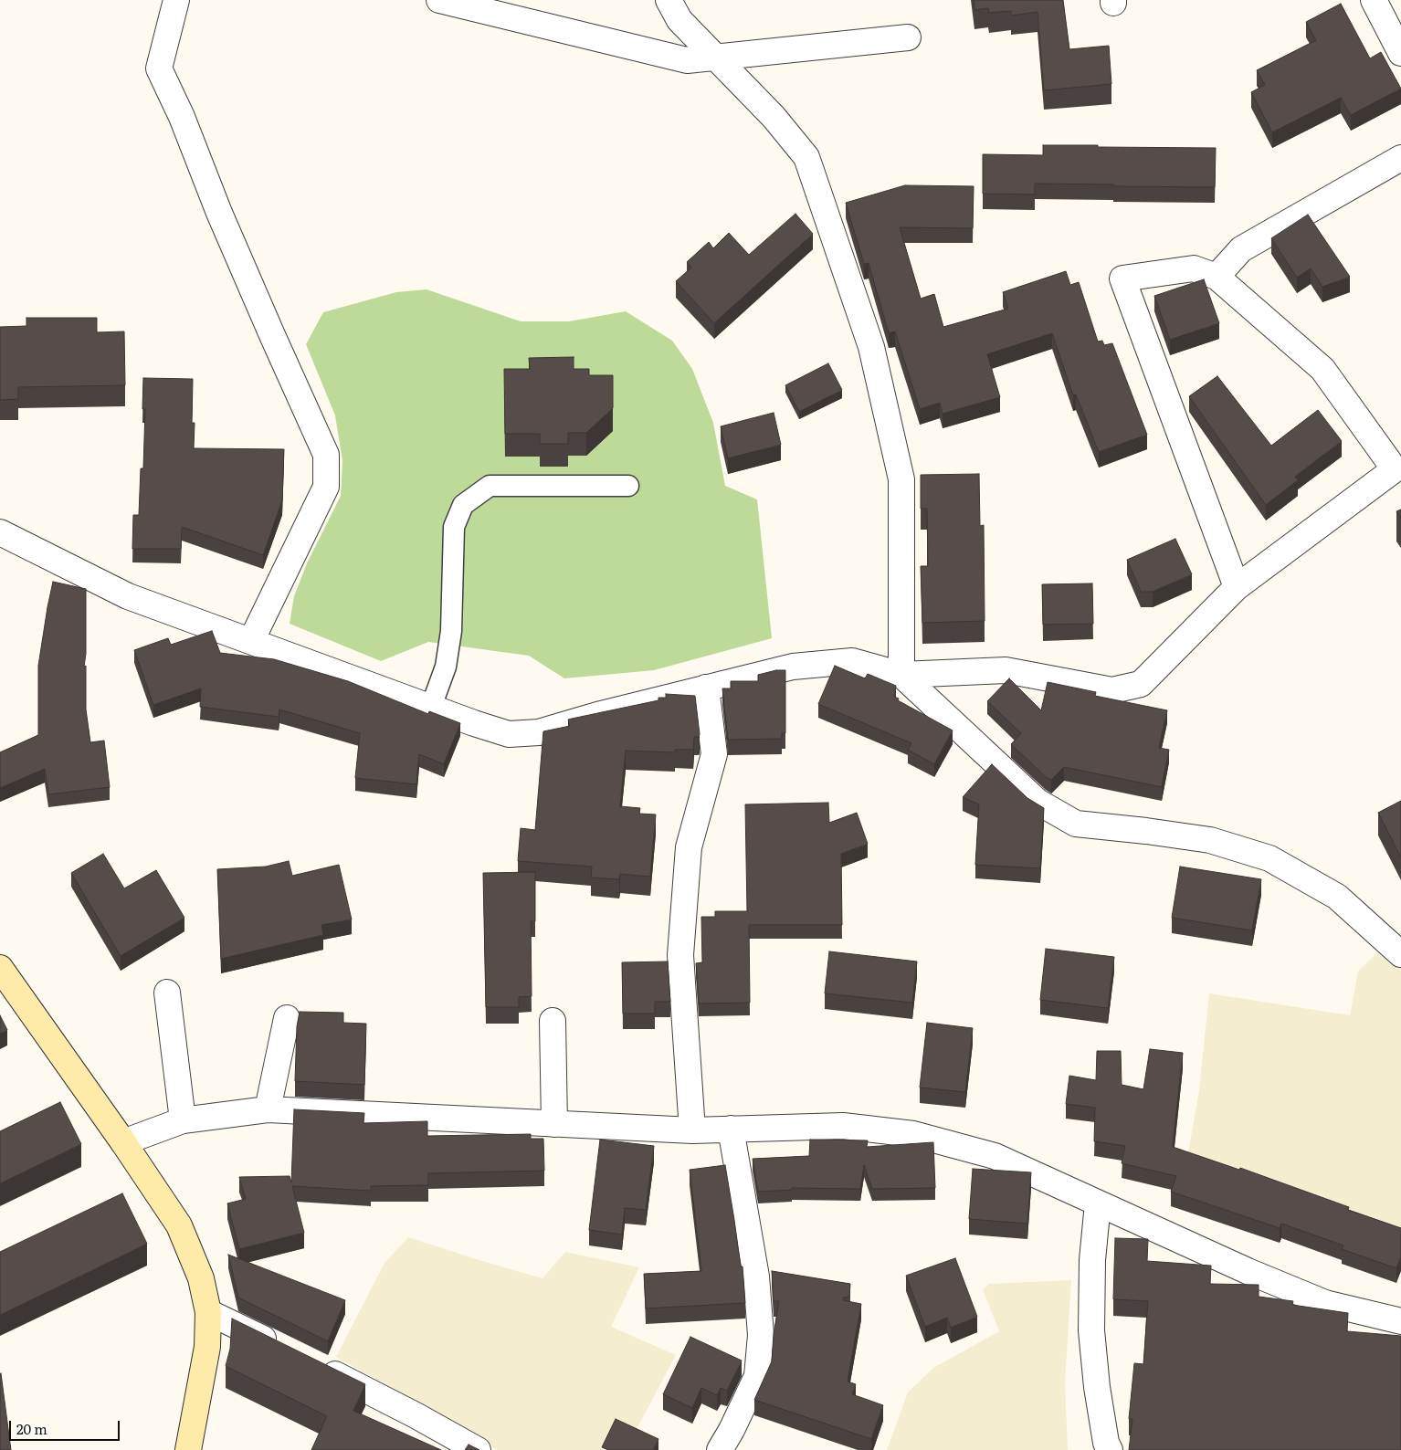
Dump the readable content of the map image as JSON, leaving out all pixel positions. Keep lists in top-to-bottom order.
{
  "scale_bar": "20 m"
}
